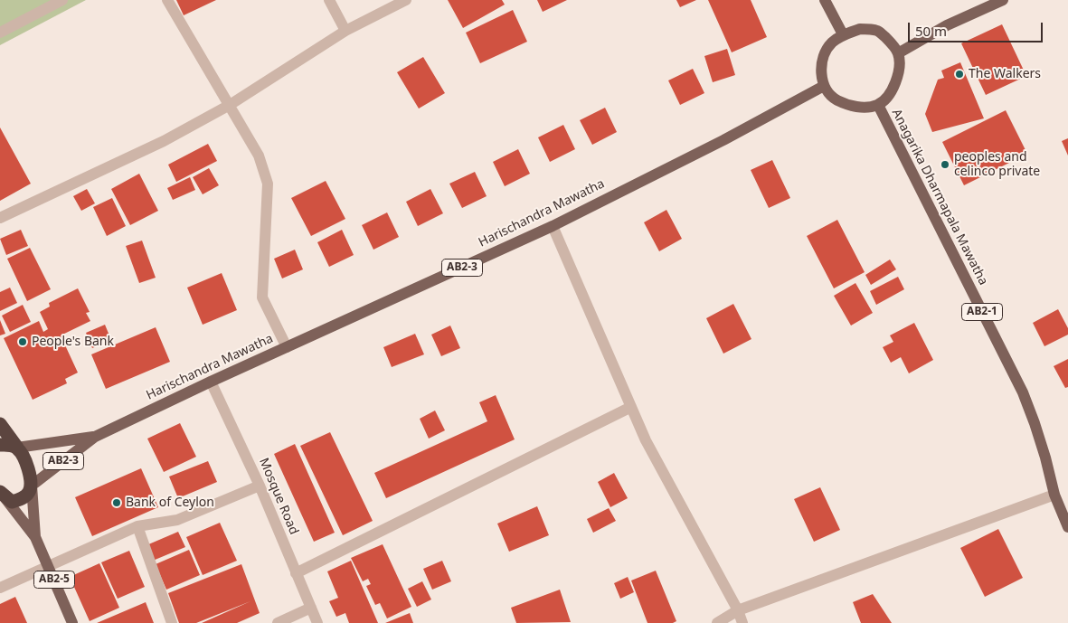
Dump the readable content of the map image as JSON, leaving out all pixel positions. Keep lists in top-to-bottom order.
{
  "streets": {
    "main road": [
      "Anagarika Dharmapala Mawatha",
      "Harischandra Mawatha",
      "AB2-3",
      "AB2-1",
      "AB2-5"
    ],
    "street": ["Mosque Road"]
  },
  "crossings": [
    ["Anagarika Dharmapala Mawatha", "Harischandra Mawatha"],
    ["Harischandra Mawatha", "Mosque Road"],
    ["Harischandra Mawatha", "AB2-5"]
  ],
  "places": [
    "The Walkers",
    "peoples and celinco private",
    "People's Bank",
    "Bank of Ceylon"
  ],
  "scale_bar": "50 m"
}
